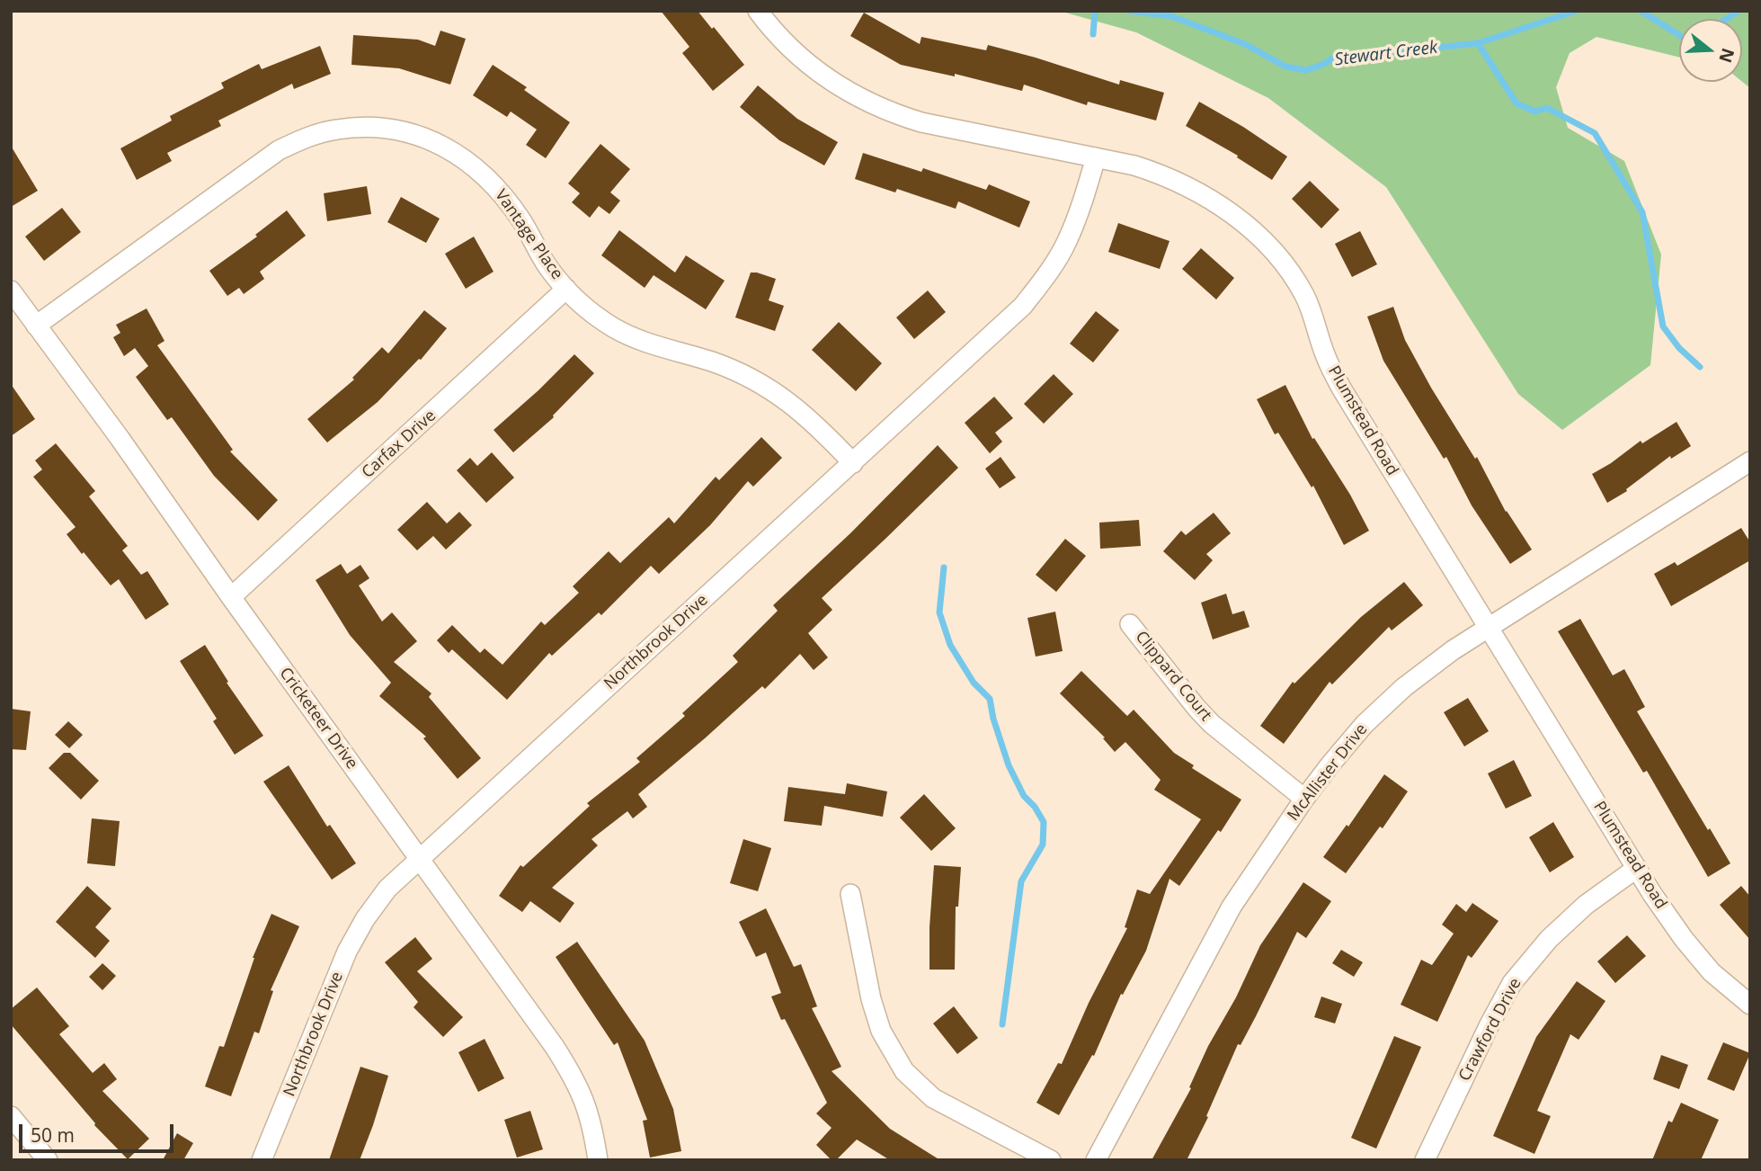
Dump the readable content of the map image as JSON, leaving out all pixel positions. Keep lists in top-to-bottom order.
{
  "streets": {
    "street": [
      "Vantage Place",
      "Plumstead Road",
      "Carfax Drive",
      "Northbrook Drive",
      "Clippard Court",
      "Cricketeer Drive",
      "McAllister Drive",
      "Crawford Drive"
    ]
  },
  "crossings": [
    ["Vantage Place", "Carfax Drive"],
    ["Vantage Place", "Northbrook Drive"],
    ["Vantage Place", "Cricketeer Drive"],
    ["Plumstead Road", "Northbrook Drive"],
    ["Plumstead Road", "McAllister Drive"],
    ["Plumstead Road", "Crawford Drive"],
    ["Carfax Drive", "Cricketeer Drive"],
    ["Northbrook Drive", "Cricketeer Drive"],
    ["Clippard Court", "McAllister Drive"]
  ],
  "water": ["Stewart Creek"],
  "scale_bar": "50 m",
  "north": "right"
}
